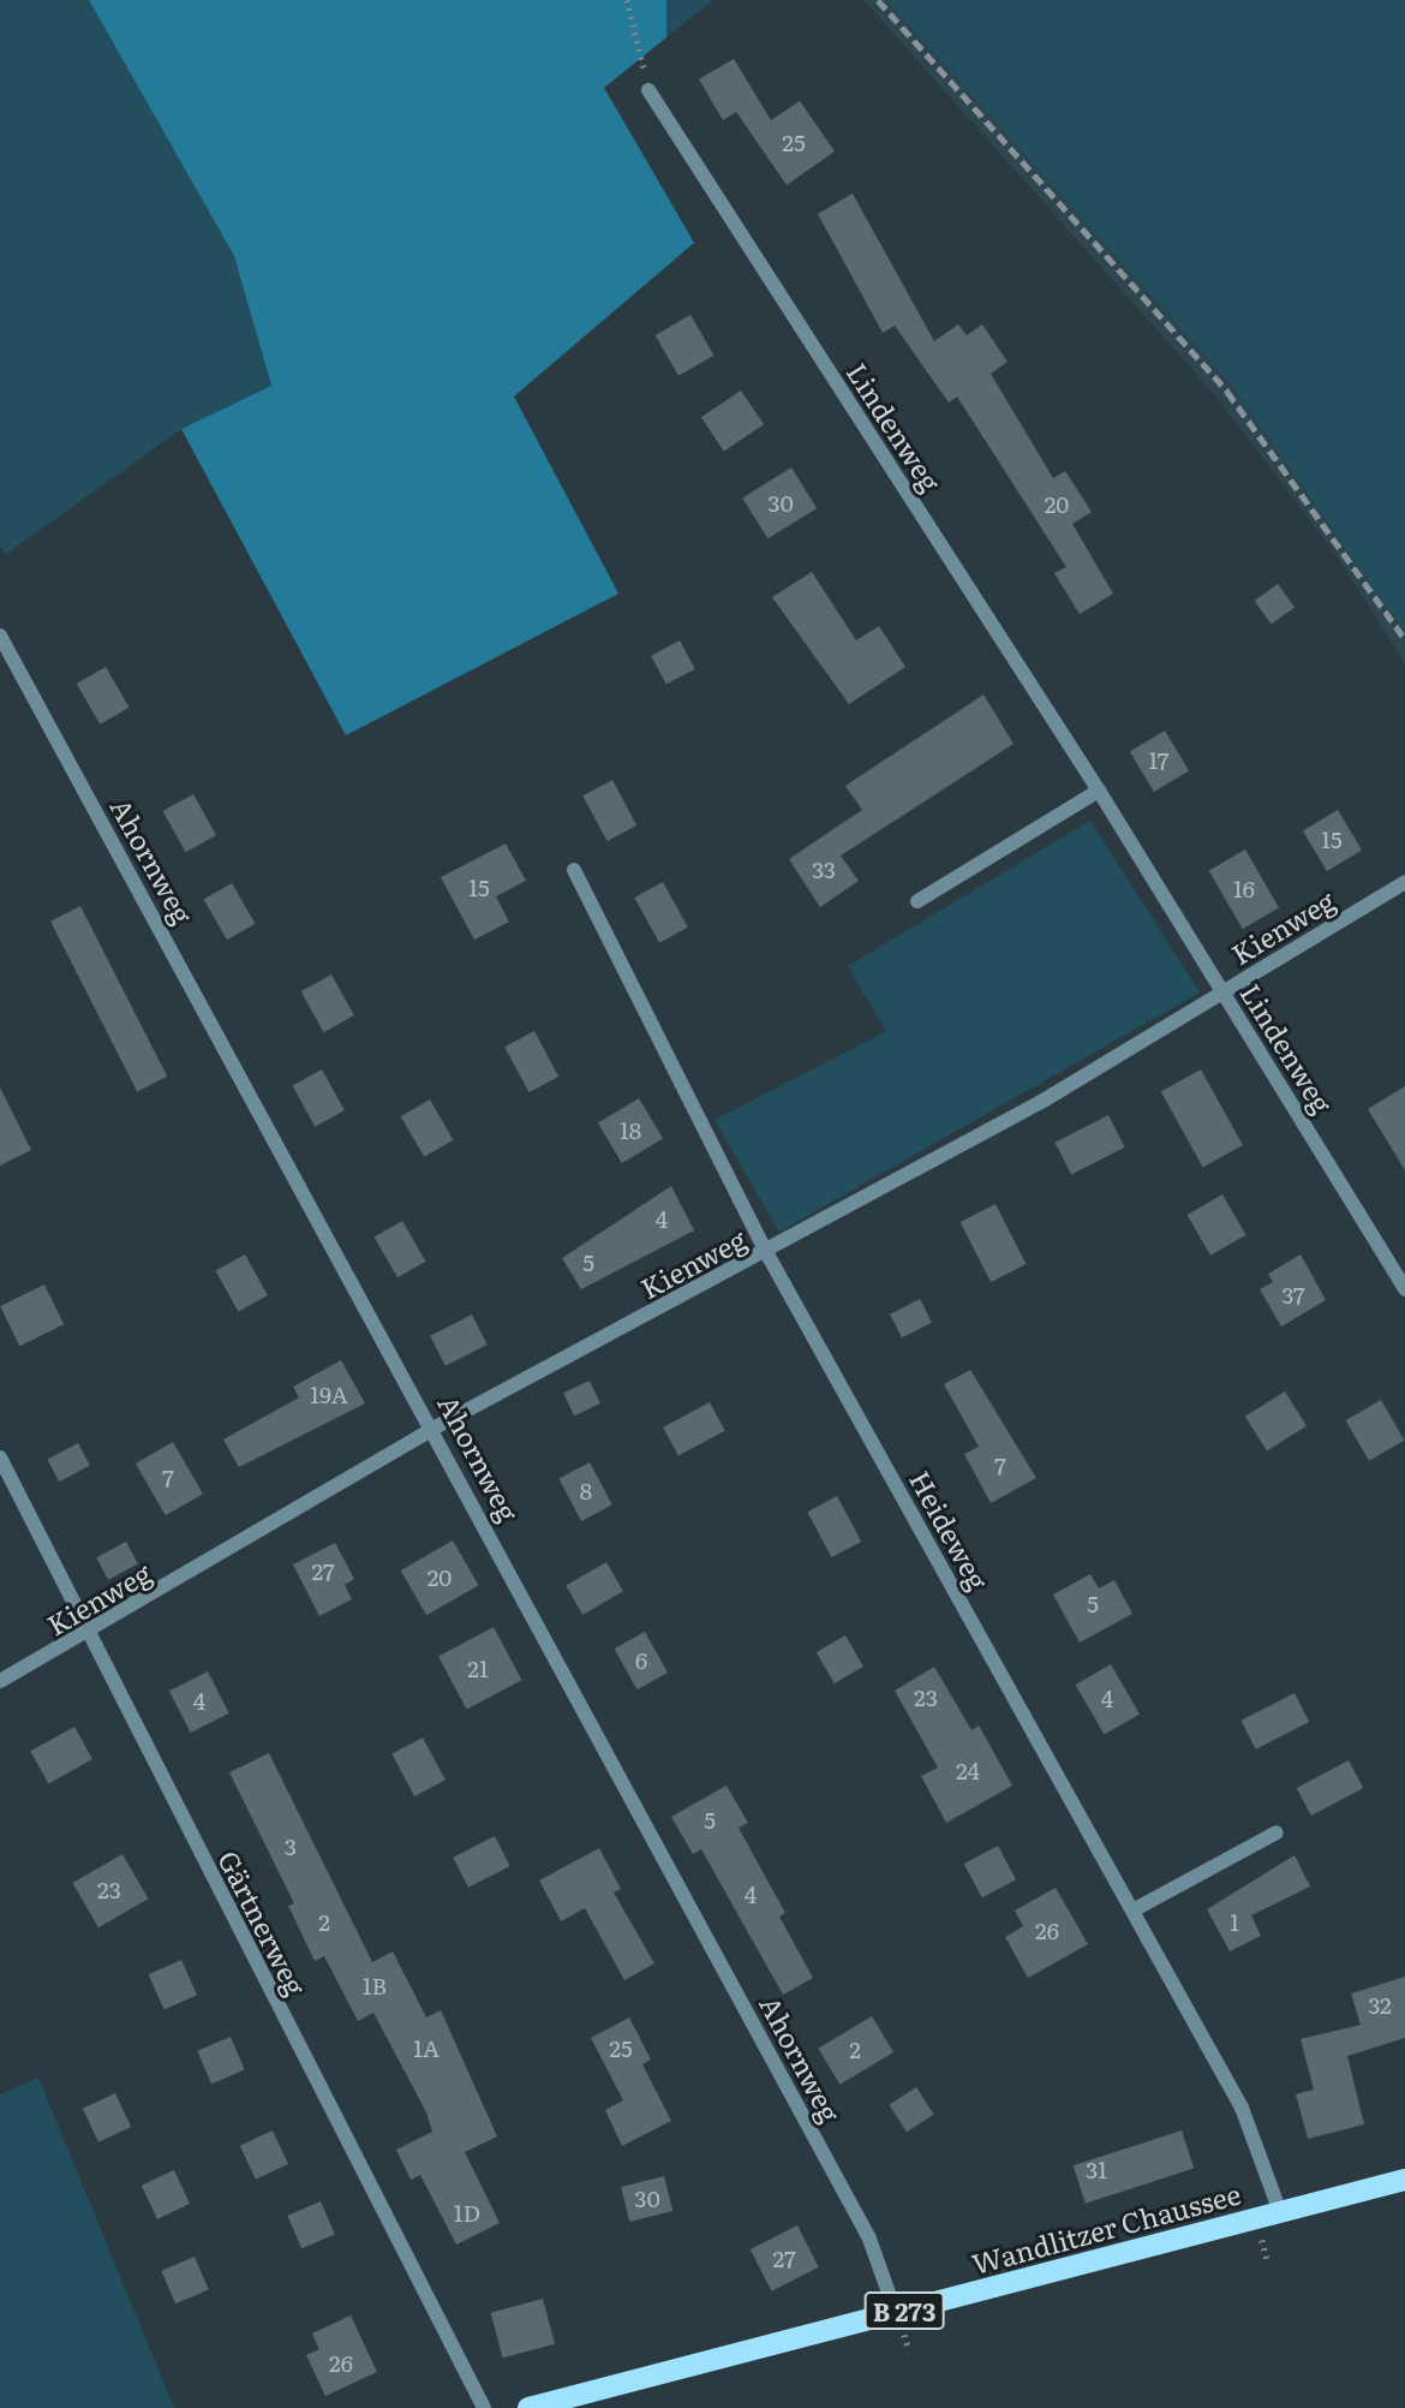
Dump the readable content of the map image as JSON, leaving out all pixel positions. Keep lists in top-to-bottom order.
{
  "streets": {
    "main road": ["Wandlitzer Chaussee", "B 273"],
    "street": [
      "Lindenweg",
      "Ahornweg",
      "Kienweg",
      "Heideweg",
      "Gärtnerweg"
    ]
  },
  "crossings": [
    ["Lindenweg", "Kienweg"],
    ["Ahornweg", "Kienweg"],
    ["Ahornweg", "Wandlitzer Chaussee"],
    ["Kienweg", "Heideweg"],
    ["Kienweg", "Gärtnerweg"],
    ["Heideweg", "Wandlitzer Chaussee"]
  ],
  "house_numbers": [
    "25",
    "30",
    "20",
    "17",
    "15",
    "33",
    "15",
    "16",
    "18",
    "4",
    "5",
    "37",
    "19A",
    "7",
    "7",
    "8",
    "27",
    "20",
    "5",
    "6",
    "21",
    "23",
    "4",
    "4",
    "24",
    "5",
    "3",
    "23",
    "4",
    "2",
    "1",
    "26",
    "1B",
    "32",
    "1A",
    "25",
    "2",
    "31",
    "30",
    "1D",
    "27",
    "26"
  ]
}
